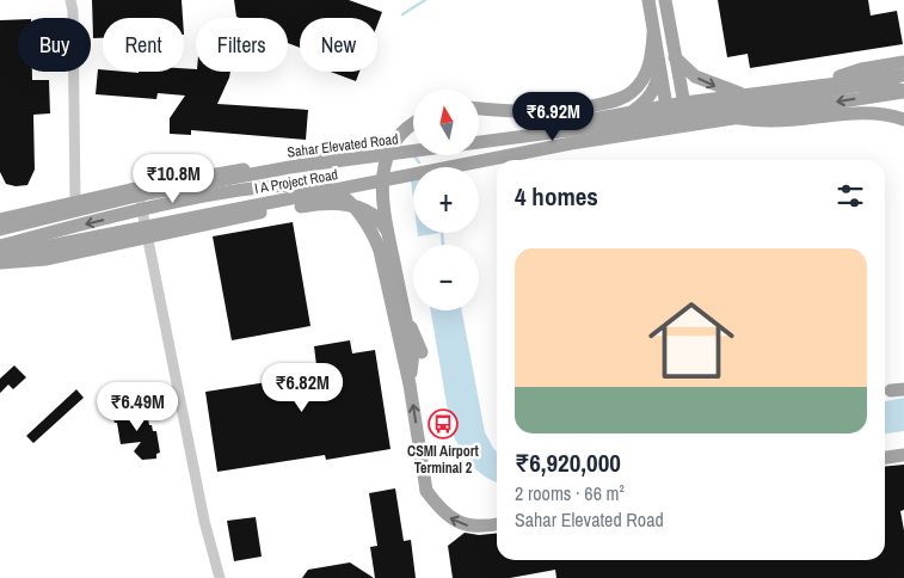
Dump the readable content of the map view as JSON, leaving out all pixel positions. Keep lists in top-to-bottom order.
{
  "streets": {
    "main road": ["Sahar Elevated Road", "I A Project Road"]
  },
  "crossings": [
    ["Sahar Elevated Road", "I A Project Road"]
  ],
  "places": {
    "bus stop": ["CSMI Airport Terminal 2"]
  },
  "north": "top",
  "page": {
    "chip": [
      "Buy",
      "Rent",
      "Filters",
      "New"
    ],
    "map_buttons": ["+", "−"],
    "price": [
      "₹6.92M",
      "₹10.8M",
      "₹6.82M",
      "₹6.49M"
    ],
    "heading": "4 homes",
    "list": [
      {
        "name": "₹6,920,000",
        "note": "2 rooms · 66 m² · Sahar Elevated Road"
      }
    ]
  }
}
